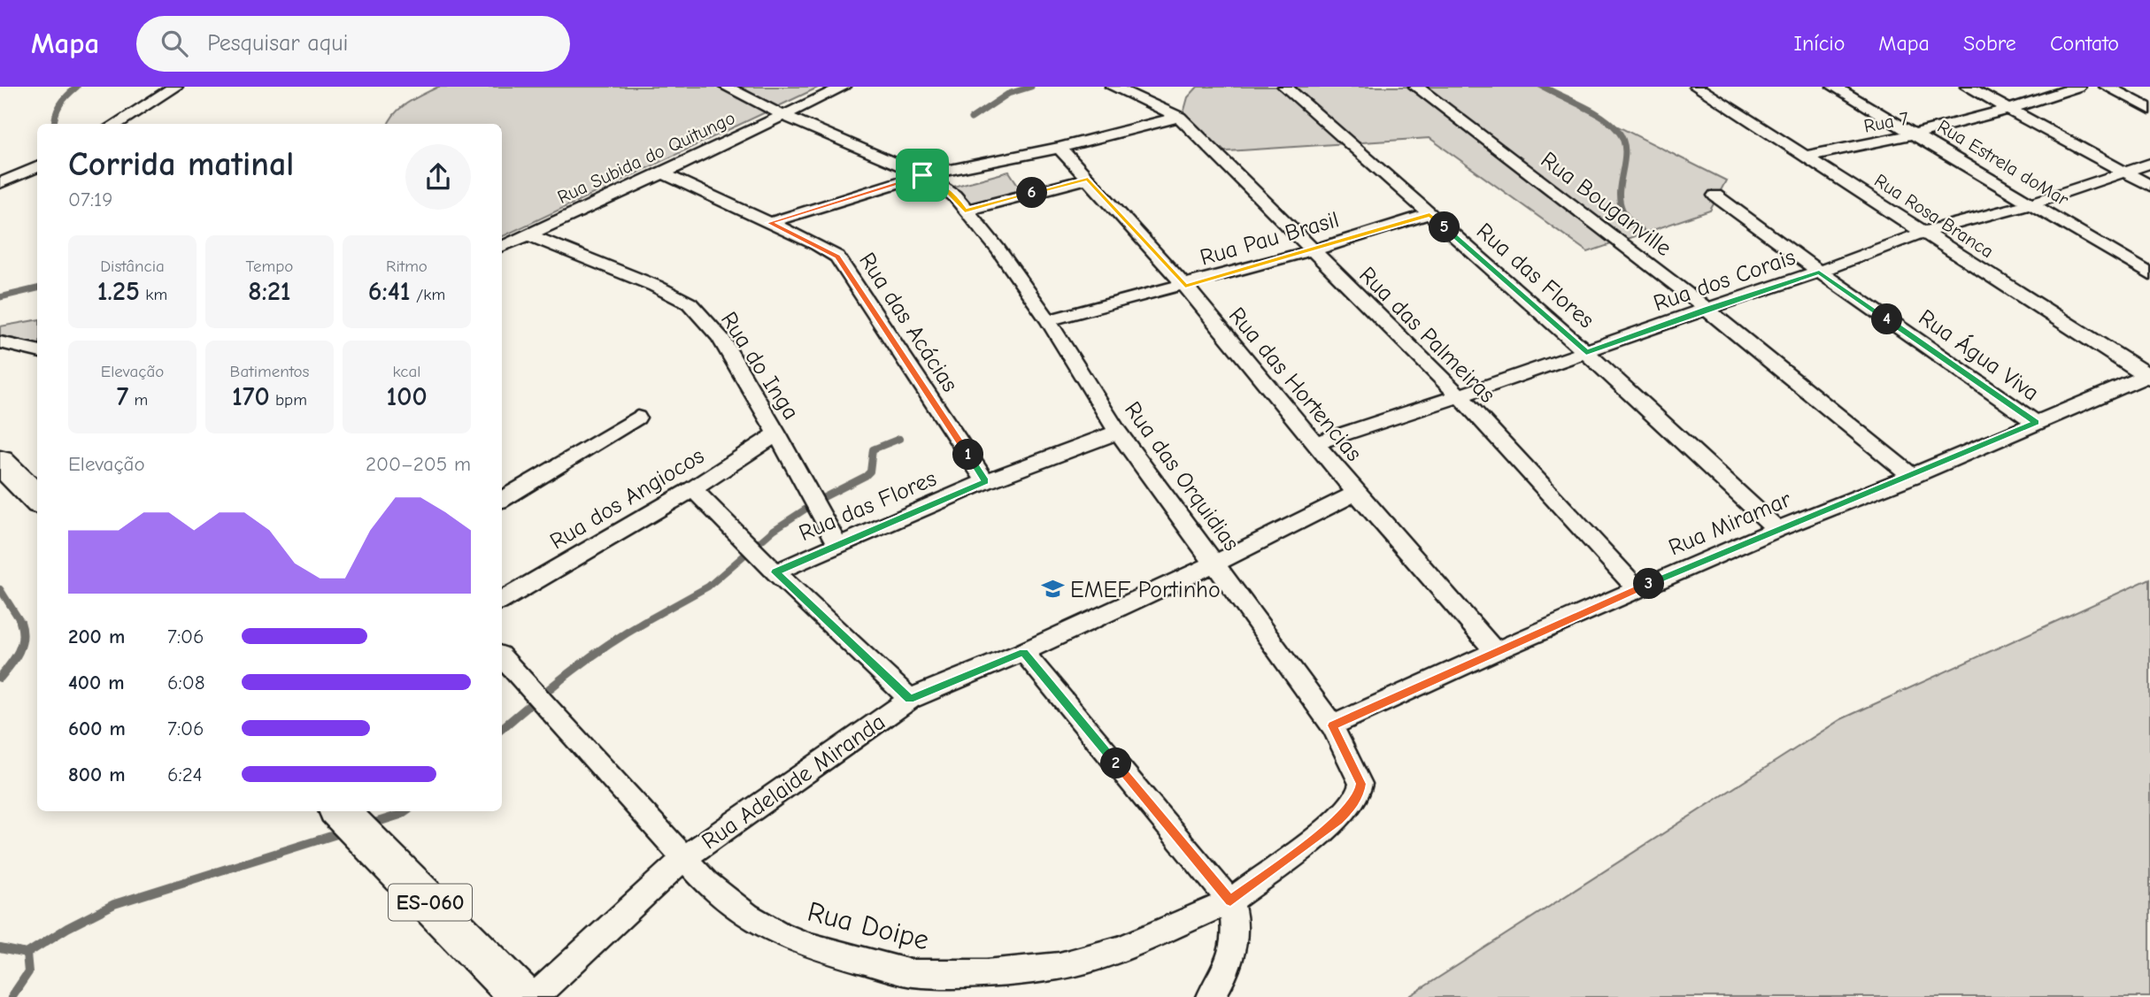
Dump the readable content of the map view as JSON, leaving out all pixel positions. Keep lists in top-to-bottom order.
{
  "streets": {
    "main road": ["ES-060"],
    "street": [
      "Rua 7",
      "Rua Subida do Quitungo",
      "Rua Estrela doMar",
      "Rua Bouganville",
      "Rua Rosa Branca",
      "Rua Pau Brasil",
      "Rua das Flores",
      "Rua dos Corais",
      "Rua das Acácias",
      "Rua das Palmeiras",
      "Rua Água Viva",
      "Rua do Inga",
      "Rua das Hortencias",
      "Rua das Orquidias",
      "Rua dos Angiocos",
      "Rua Miramar",
      "Rua Adelaide Miranda",
      "Rua Doipe"
    ]
  },
  "crossings": [
    ["Rua 7", "Rua Estrela doMar"],
    ["Rua 7", "Rua Rosa Branca"],
    ["Rua Subida do Quitungo", "Rua das Acácias"],
    ["Rua Subida do Quitungo", "Rua do Inga"],
    ["Rua Subida do Quitungo", "Rua das Orquidias"],
    ["Rua Estrela doMar", "Rua dos Corais"],
    ["Rua Bouganville", "Rua dos Corais"],
    ["Rua Bouganville", "Rua Miramar"],
    ["Rua Rosa Branca", "Rua dos Corais"],
    ["Rua Rosa Branca", "Rua Miramar"],
    ["Rua Pau Brasil", "Rua das Flores"],
    ["Rua Pau Brasil", "Rua das Palmeiras"],
    ["Rua Pau Brasil", "Rua das Hortencias"],
    ["Rua Pau Brasil", "Rua das Orquidias"],
    ["Rua das Flores", "Rua dos Corais"],
    ["Rua das Flores", "Rua das Acácias"],
    ["Rua das Flores", "Rua do Inga"],
    ["Rua das Flores", "Rua das Orquidias"],
    ["Rua das Flores", "Rua Miramar"],
    ["Rua dos Corais", "Rua das Palmeiras"],
    ["Rua dos Corais", "Rua Água Viva"],
    ["Rua dos Corais", "Rua das Hortencias"],
    ["Rua das Palmeiras", "Rua Miramar"],
    ["Rua Água Viva", "Rua Miramar"],
    ["Rua do Inga", "Rua dos Angiocos"],
    ["Rua das Hortencias", "Rua Miramar"],
    ["Rua das Hortencias", "Rua Adelaide Miranda"],
    ["Rua das Orquidias", "Rua Miramar"],
    ["Rua das Orquidias", "Rua Adelaide Miranda"],
    ["Rua das Orquidias", "Rua Doipe"],
    ["Rua Adelaide Miranda", "Rua Doipe"]
  ],
  "places": {
    "school or university": ["EMEF Portinho"]
  },
  "page": {
    "header": "Mapa",
    "search": "Pesquisar aqui",
    "nav": [
      "Início",
      "Mapa",
      "Sobre",
      "Contato"
    ],
    "heading": ["Corrida matinal", "07:19"],
    "pins": [
      "6",
      "5",
      "4",
      "1",
      "3",
      "2"
    ],
    "stats": [
      ["Distância", "1.25 km"],
      ["Tempo", "8:21"],
      ["Ritmo", "6:41 /km"],
      ["Elevação", "7 m"],
      ["Batimentos", "170 bpm"],
      ["kcal", "100"]
    ],
    "chart": ["Elevação", "200–205 m"],
    "list": [
      {
        "name": "200 m",
        "note": "7:06"
      },
      {
        "name": "400 m",
        "note": "6:08"
      },
      {
        "name": "600 m",
        "note": "7:06"
      },
      {
        "name": "800 m",
        "note": "6:24"
      }
    ]
  }
}
